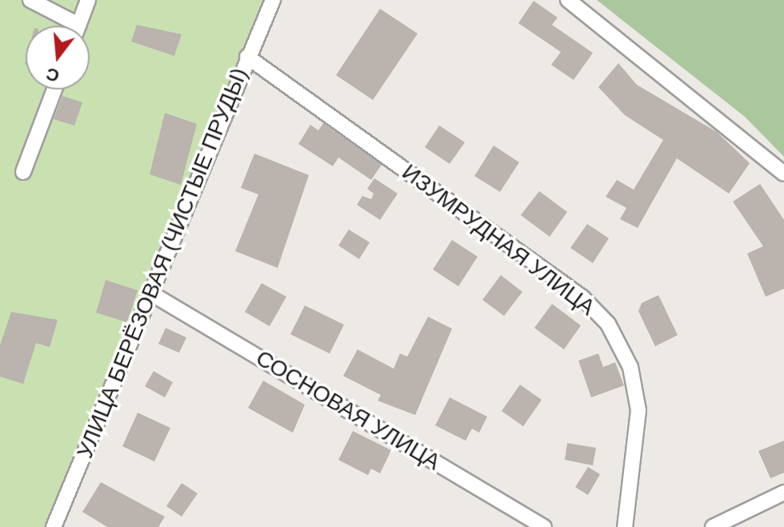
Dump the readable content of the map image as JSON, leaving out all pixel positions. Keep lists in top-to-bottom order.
{
  "streets": {
    "street": ["ИЗУМРУДНАЯ УЛИЦА", "УЛИЦА БЕРЁЗОВАЯ (ЧИСТЫЕ ПРУДЫ)", "СОСНОВАЯ УЛИЦА"]
  },
  "crossings": [
    ["ИЗУМРУДНАЯ УЛИЦА", "УЛИЦА БЕРЁЗОВАЯ (ЧИСТЫЕ ПРУДЫ)"],
    ["УЛИЦА БЕРЁЗОВАЯ (ЧИСТЫЕ ПРУДЫ)", "СОСНОВАЯ УЛИЦА"]
  ],
  "north": "bottom"
}
